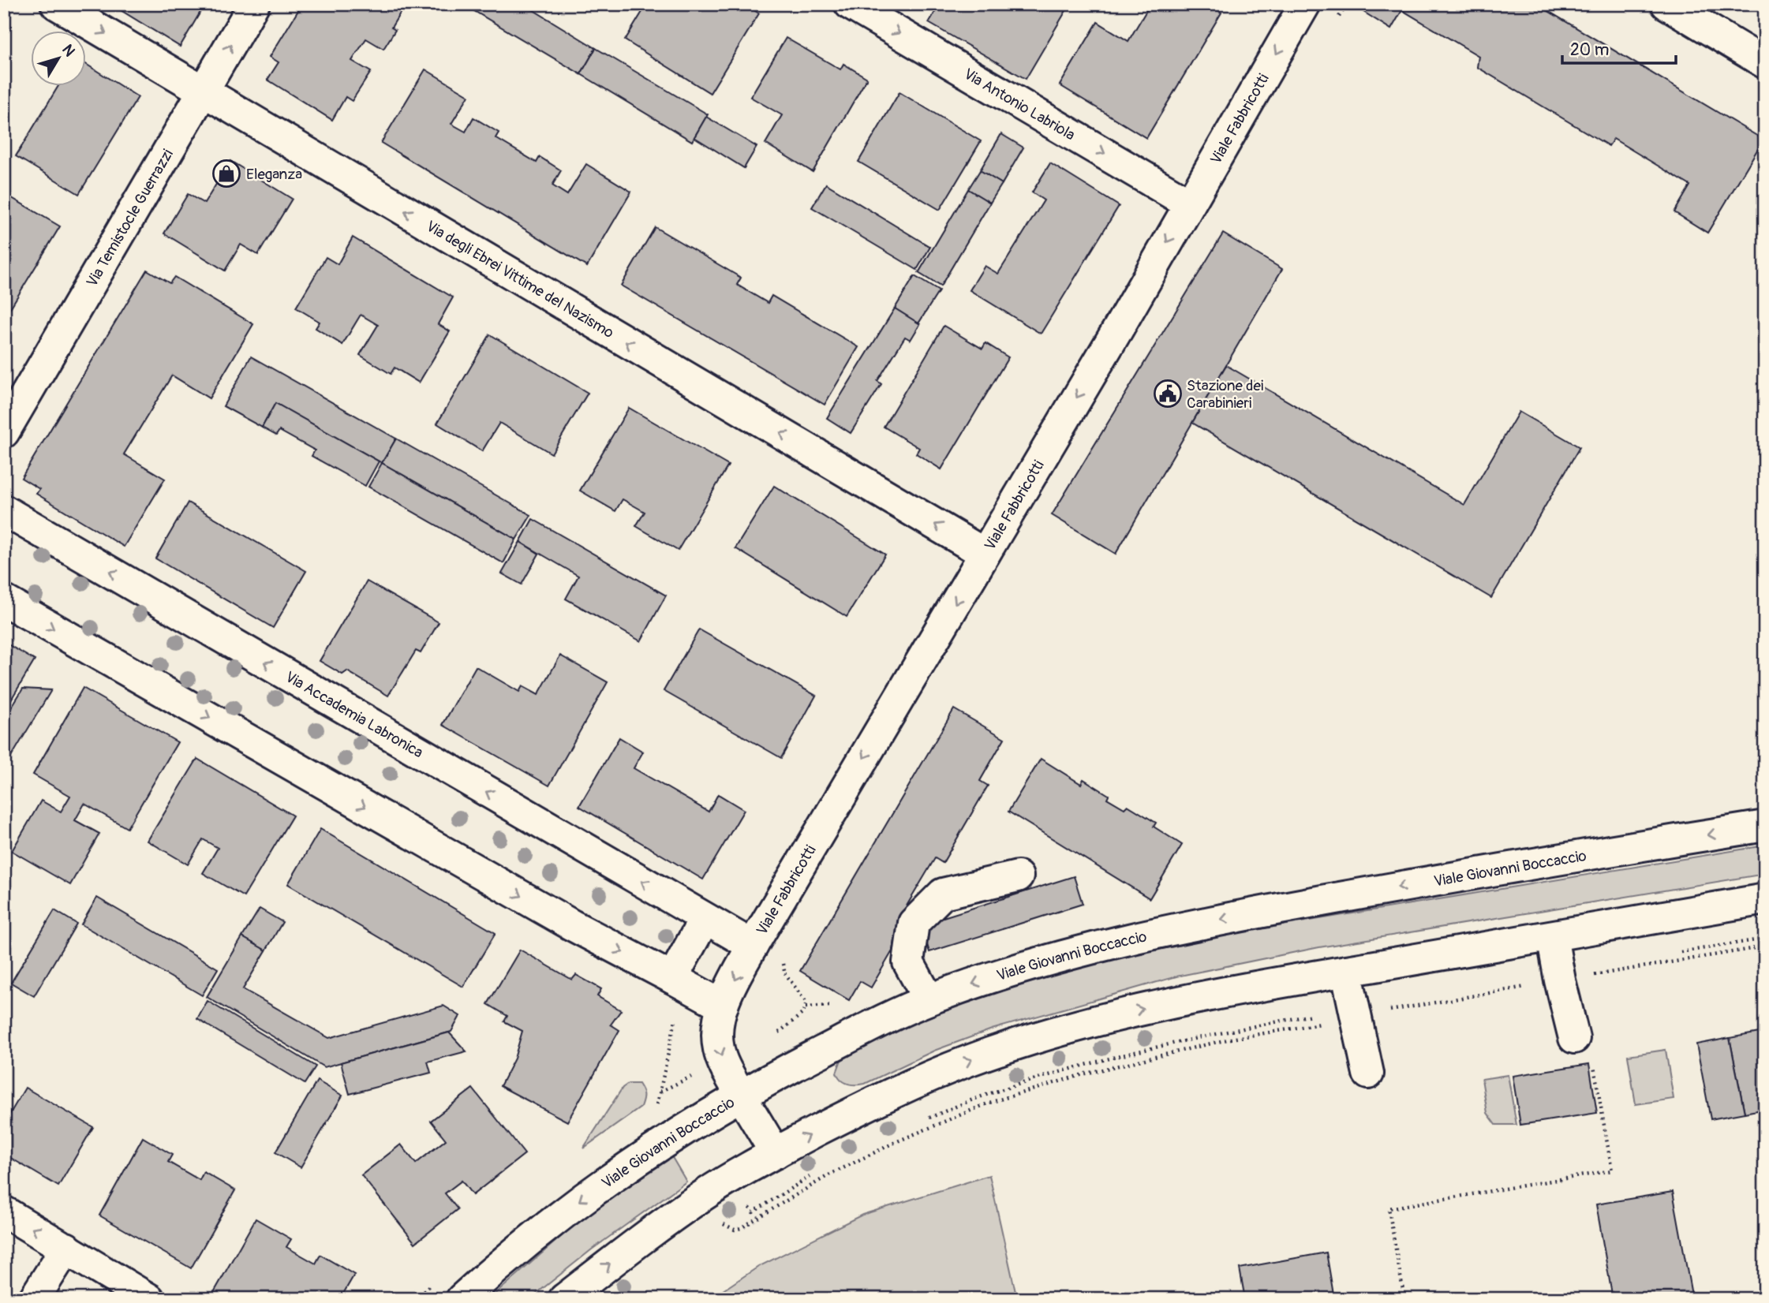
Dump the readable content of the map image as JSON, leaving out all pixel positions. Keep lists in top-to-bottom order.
{
  "streets": {
    "street": [
      "Via Antonio Labriola",
      "Viale Fabbricotti",
      "Via Temistocle Guerrazzi",
      "Via degli Ebrei Vittime del Nazismo",
      "Via Accademia Labronica",
      "Viale Giovanni Boccaccio"
    ]
  },
  "crossings": [
    ["Via Antonio Labriola", "Viale Fabbricotti"],
    ["Viale Fabbricotti", "Via degli Ebrei Vittime del Nazismo"],
    ["Viale Fabbricotti", "Via Accademia Labronica"],
    ["Viale Fabbricotti", "Viale Giovanni Boccaccio"],
    ["Via Temistocle Guerrazzi", "Via degli Ebrei Vittime del Nazismo"]
  ],
  "one_way": ["Via Antonio Labriola", "Viale Fabbricotti"],
  "places": {
    "shop": ["Eleganza"],
    "public building": ["Stazione dei Carabinieri"]
  },
  "scale_bar": "20 m",
  "north": "top right"
}
